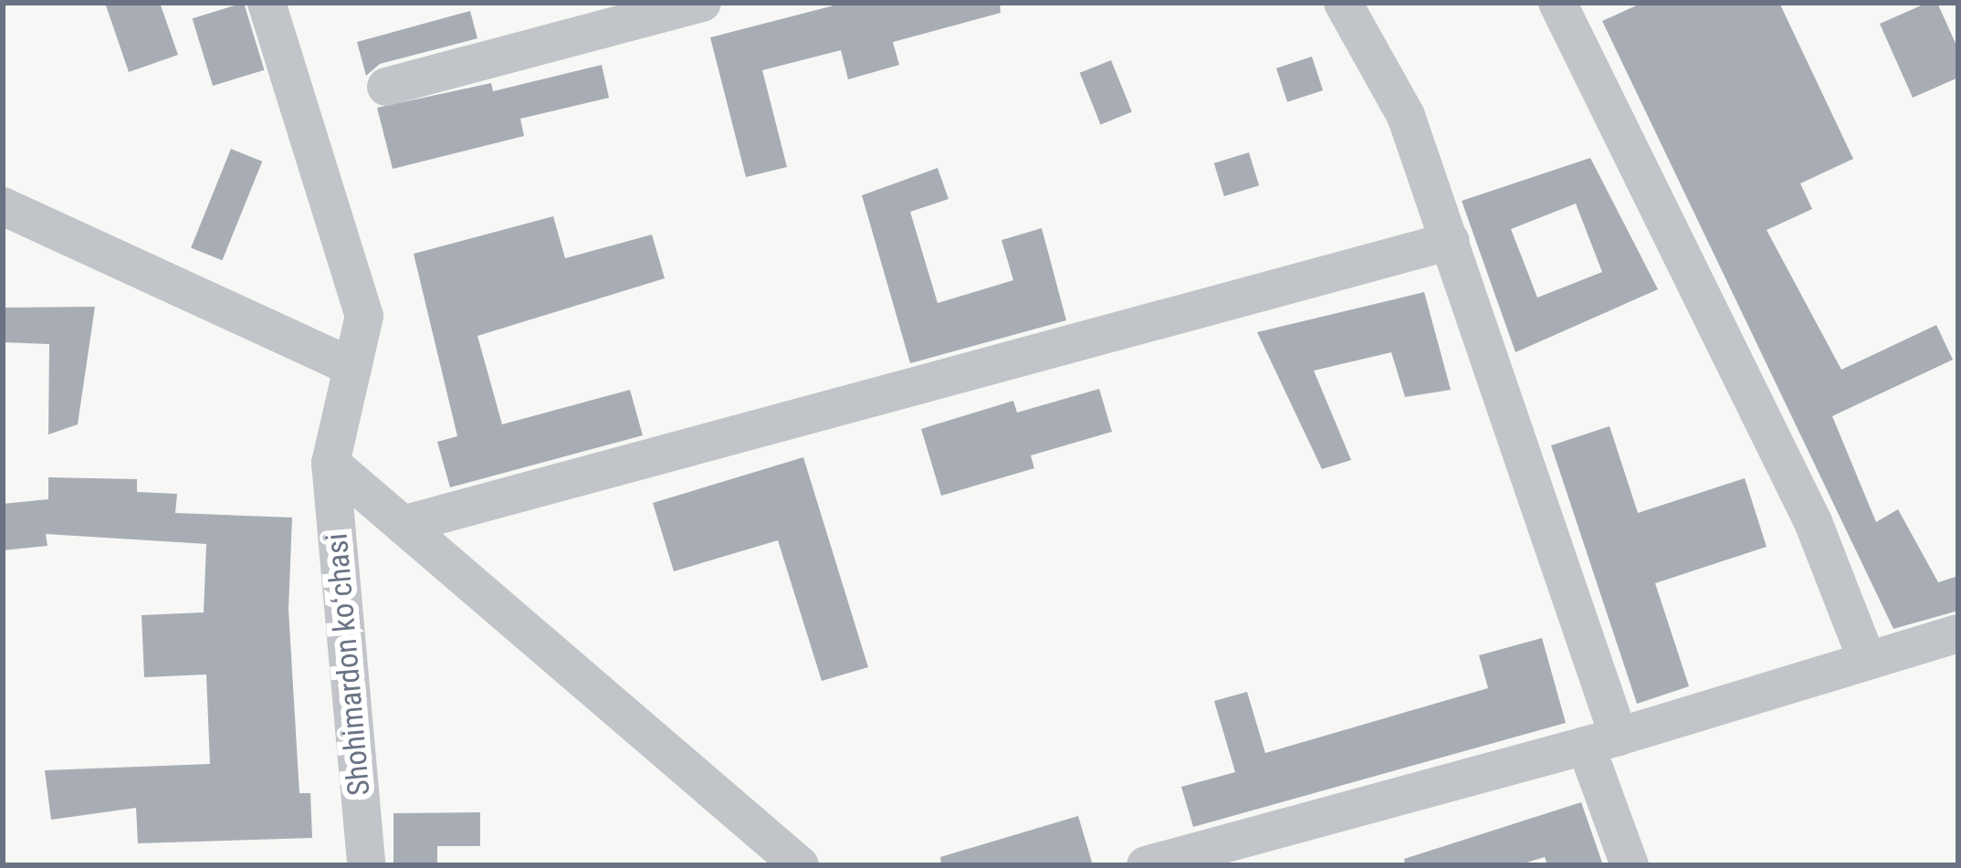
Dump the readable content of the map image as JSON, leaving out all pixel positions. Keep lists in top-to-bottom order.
{
  "streets": {
    "street": ["Shohimardon koʻchasi"]
  }
}
